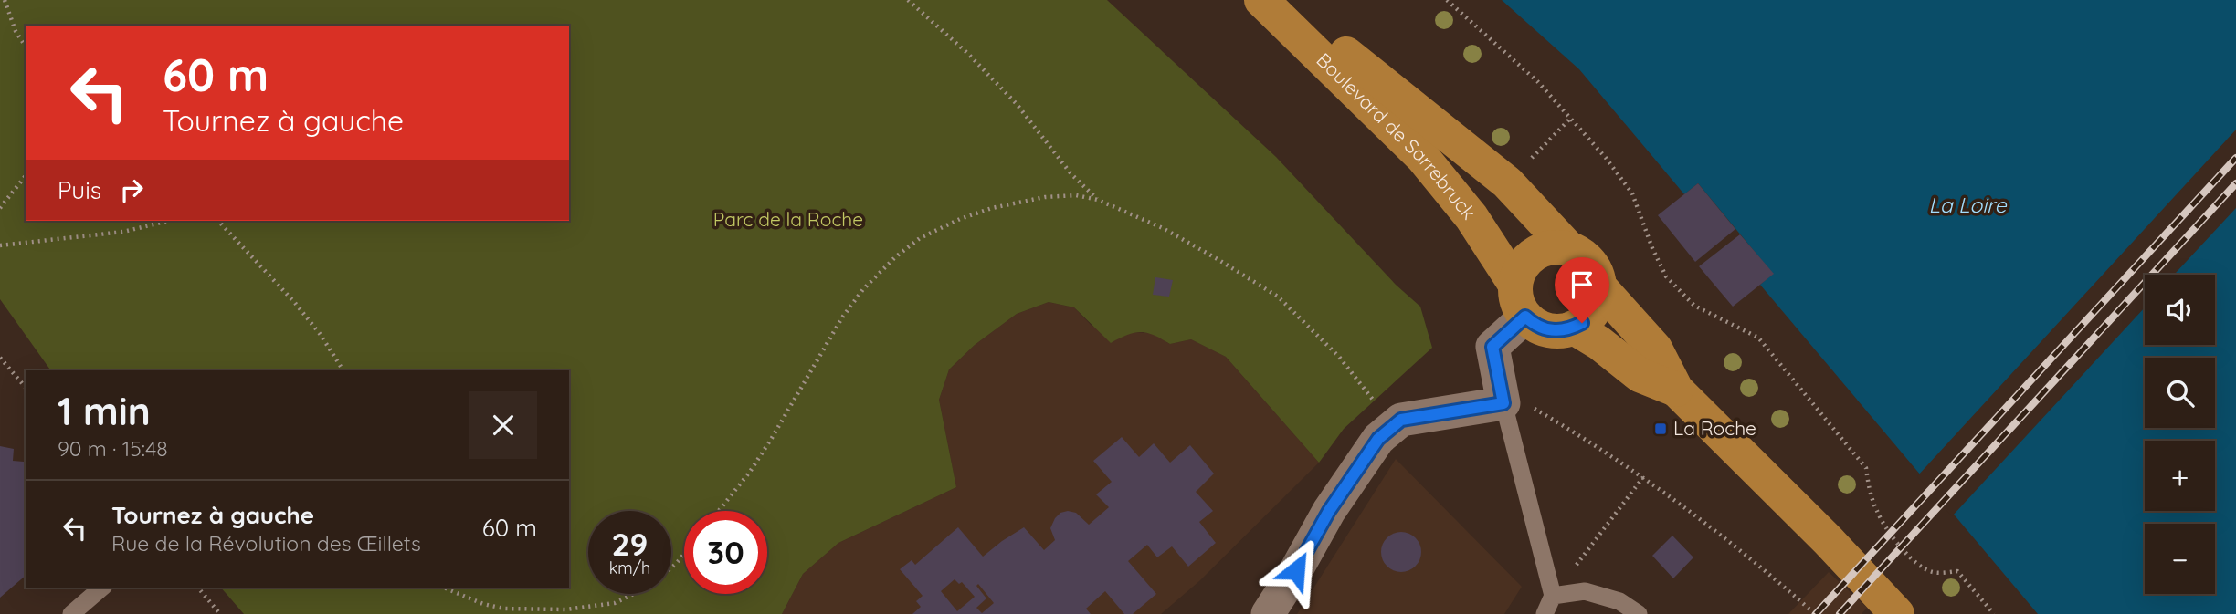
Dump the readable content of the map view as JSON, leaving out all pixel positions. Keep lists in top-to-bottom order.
{
  "streets": {
    "main road": ["Boulevard de Sarrebruck"]
  },
  "water": ["La Loire"],
  "parks": ["Parc de la Roche"],
  "places": {
    "transit": ["La Roche"]
  },
  "page": {
    "turn": ["60 m", "Tournez à gauche"],
    "then": "Puis",
    "map_buttons": ["+", "−"],
    "heading": ["1 min", "90 m · 15:48"],
    "list": [
      {
        "name": "Tournez à gauche",
        "note": "Rue de la Révolution des Œillets",
        "value": "60 m"
      }
    ],
    "speed": "29 km/h",
    "limit": "30"
  }
}
